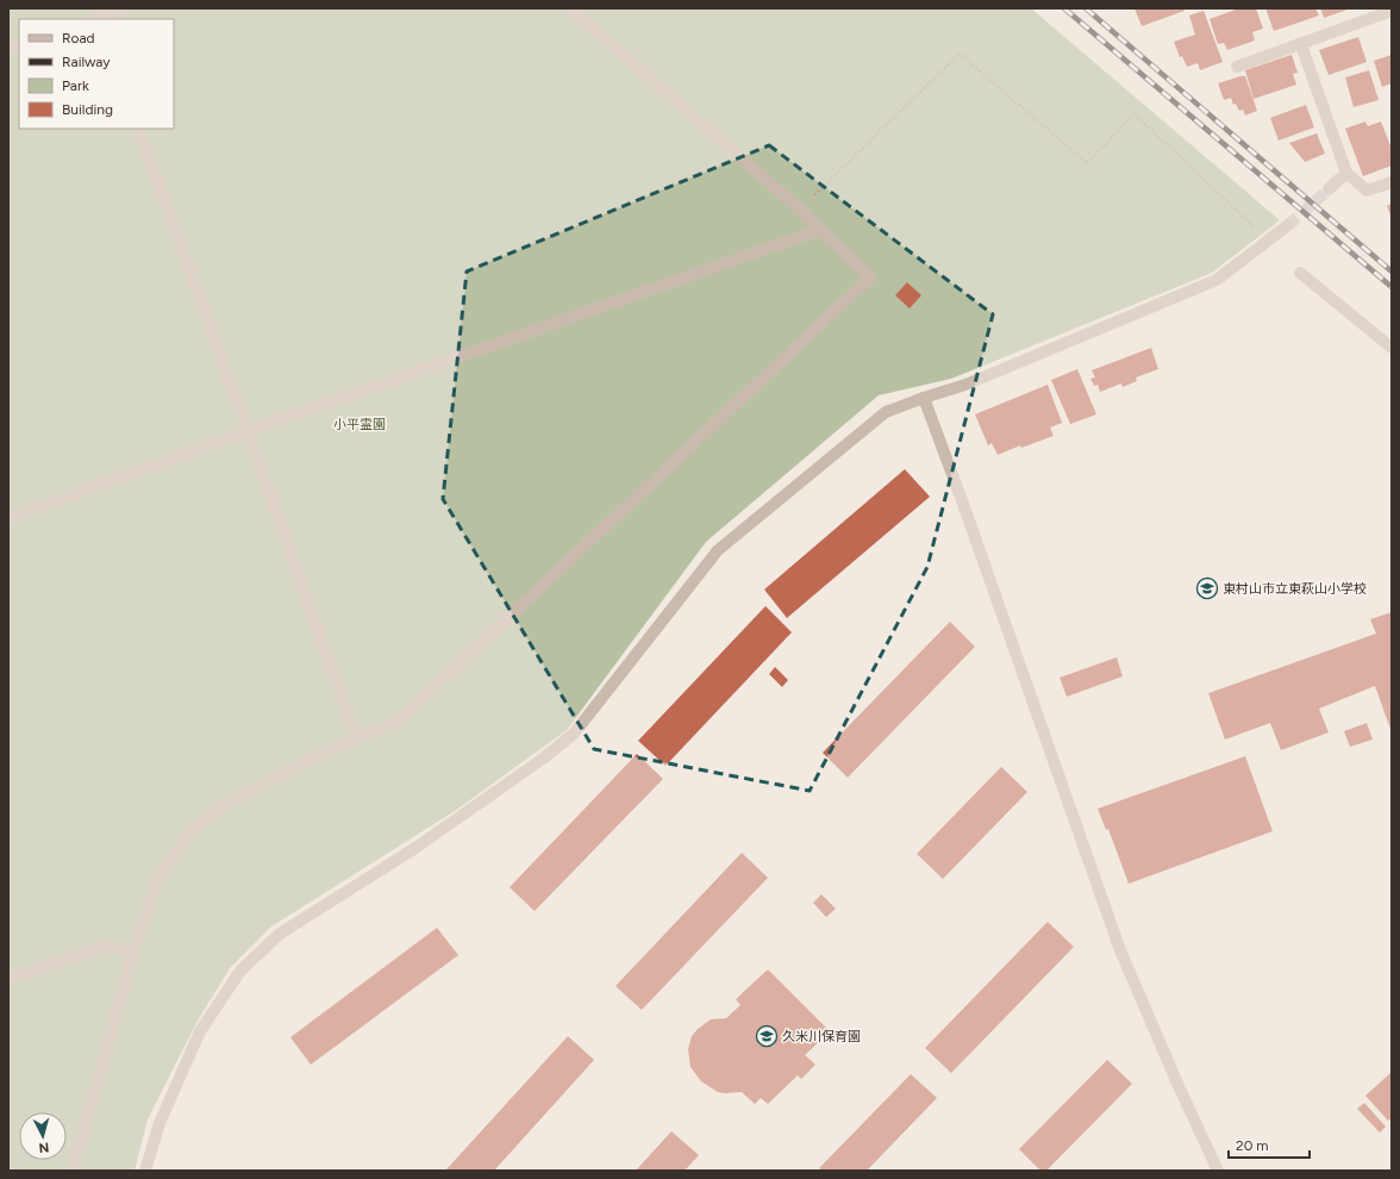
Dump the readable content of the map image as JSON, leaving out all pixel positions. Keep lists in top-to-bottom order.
{
  "parks": ["小平霊園"],
  "places": {
    "school or university": ["東村山市立東萩山小学校", "久米川保育園"]
  },
  "legend": [
    "Road",
    "Railway",
    "Park",
    "Building"
  ],
  "scale_bar": "20 m",
  "north": "bottom"
}
